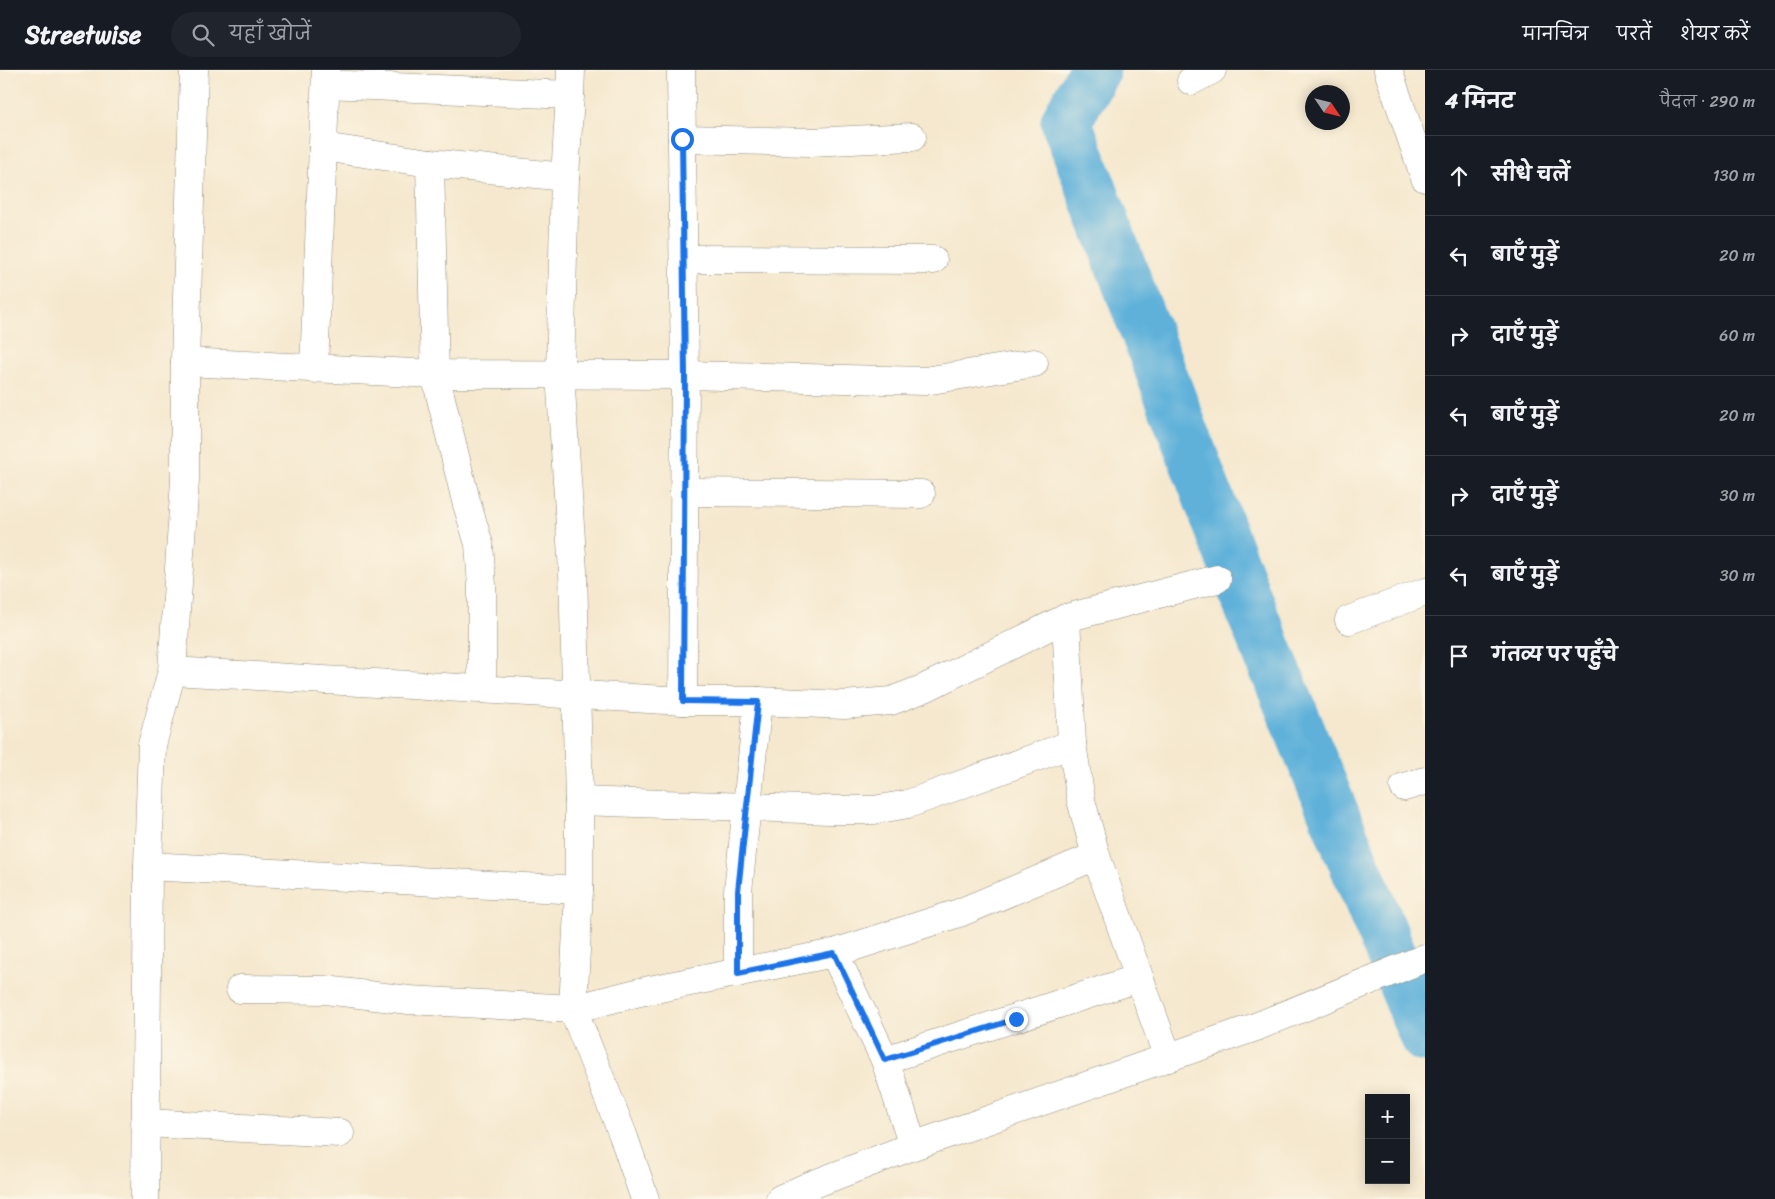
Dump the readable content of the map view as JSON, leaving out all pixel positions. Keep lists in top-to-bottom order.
{
  "north": "bottom right",
  "page": {
    "header": "Streetwise",
    "search": "यहाँ खोजें",
    "nav": ["मानचित्र", "परतें", "शेयर करें"],
    "heading": ["4 मिनट", "पैदल · 290 m"],
    "list": [
      ["सीधे चलें", "130 m"],
      ["बाएँ मुड़ें", "20 m"],
      ["दाएँ मुड़ें", "60 m"],
      ["बाएँ मुड़ें", "20 m"],
      ["दाएँ मुड़ें", "30 m"],
      ["बाएँ मुड़ें", "30 m"],
      "गंतव्य पर पहुँचे"
    ],
    "map_buttons": ["+", "−"]
  }
}
